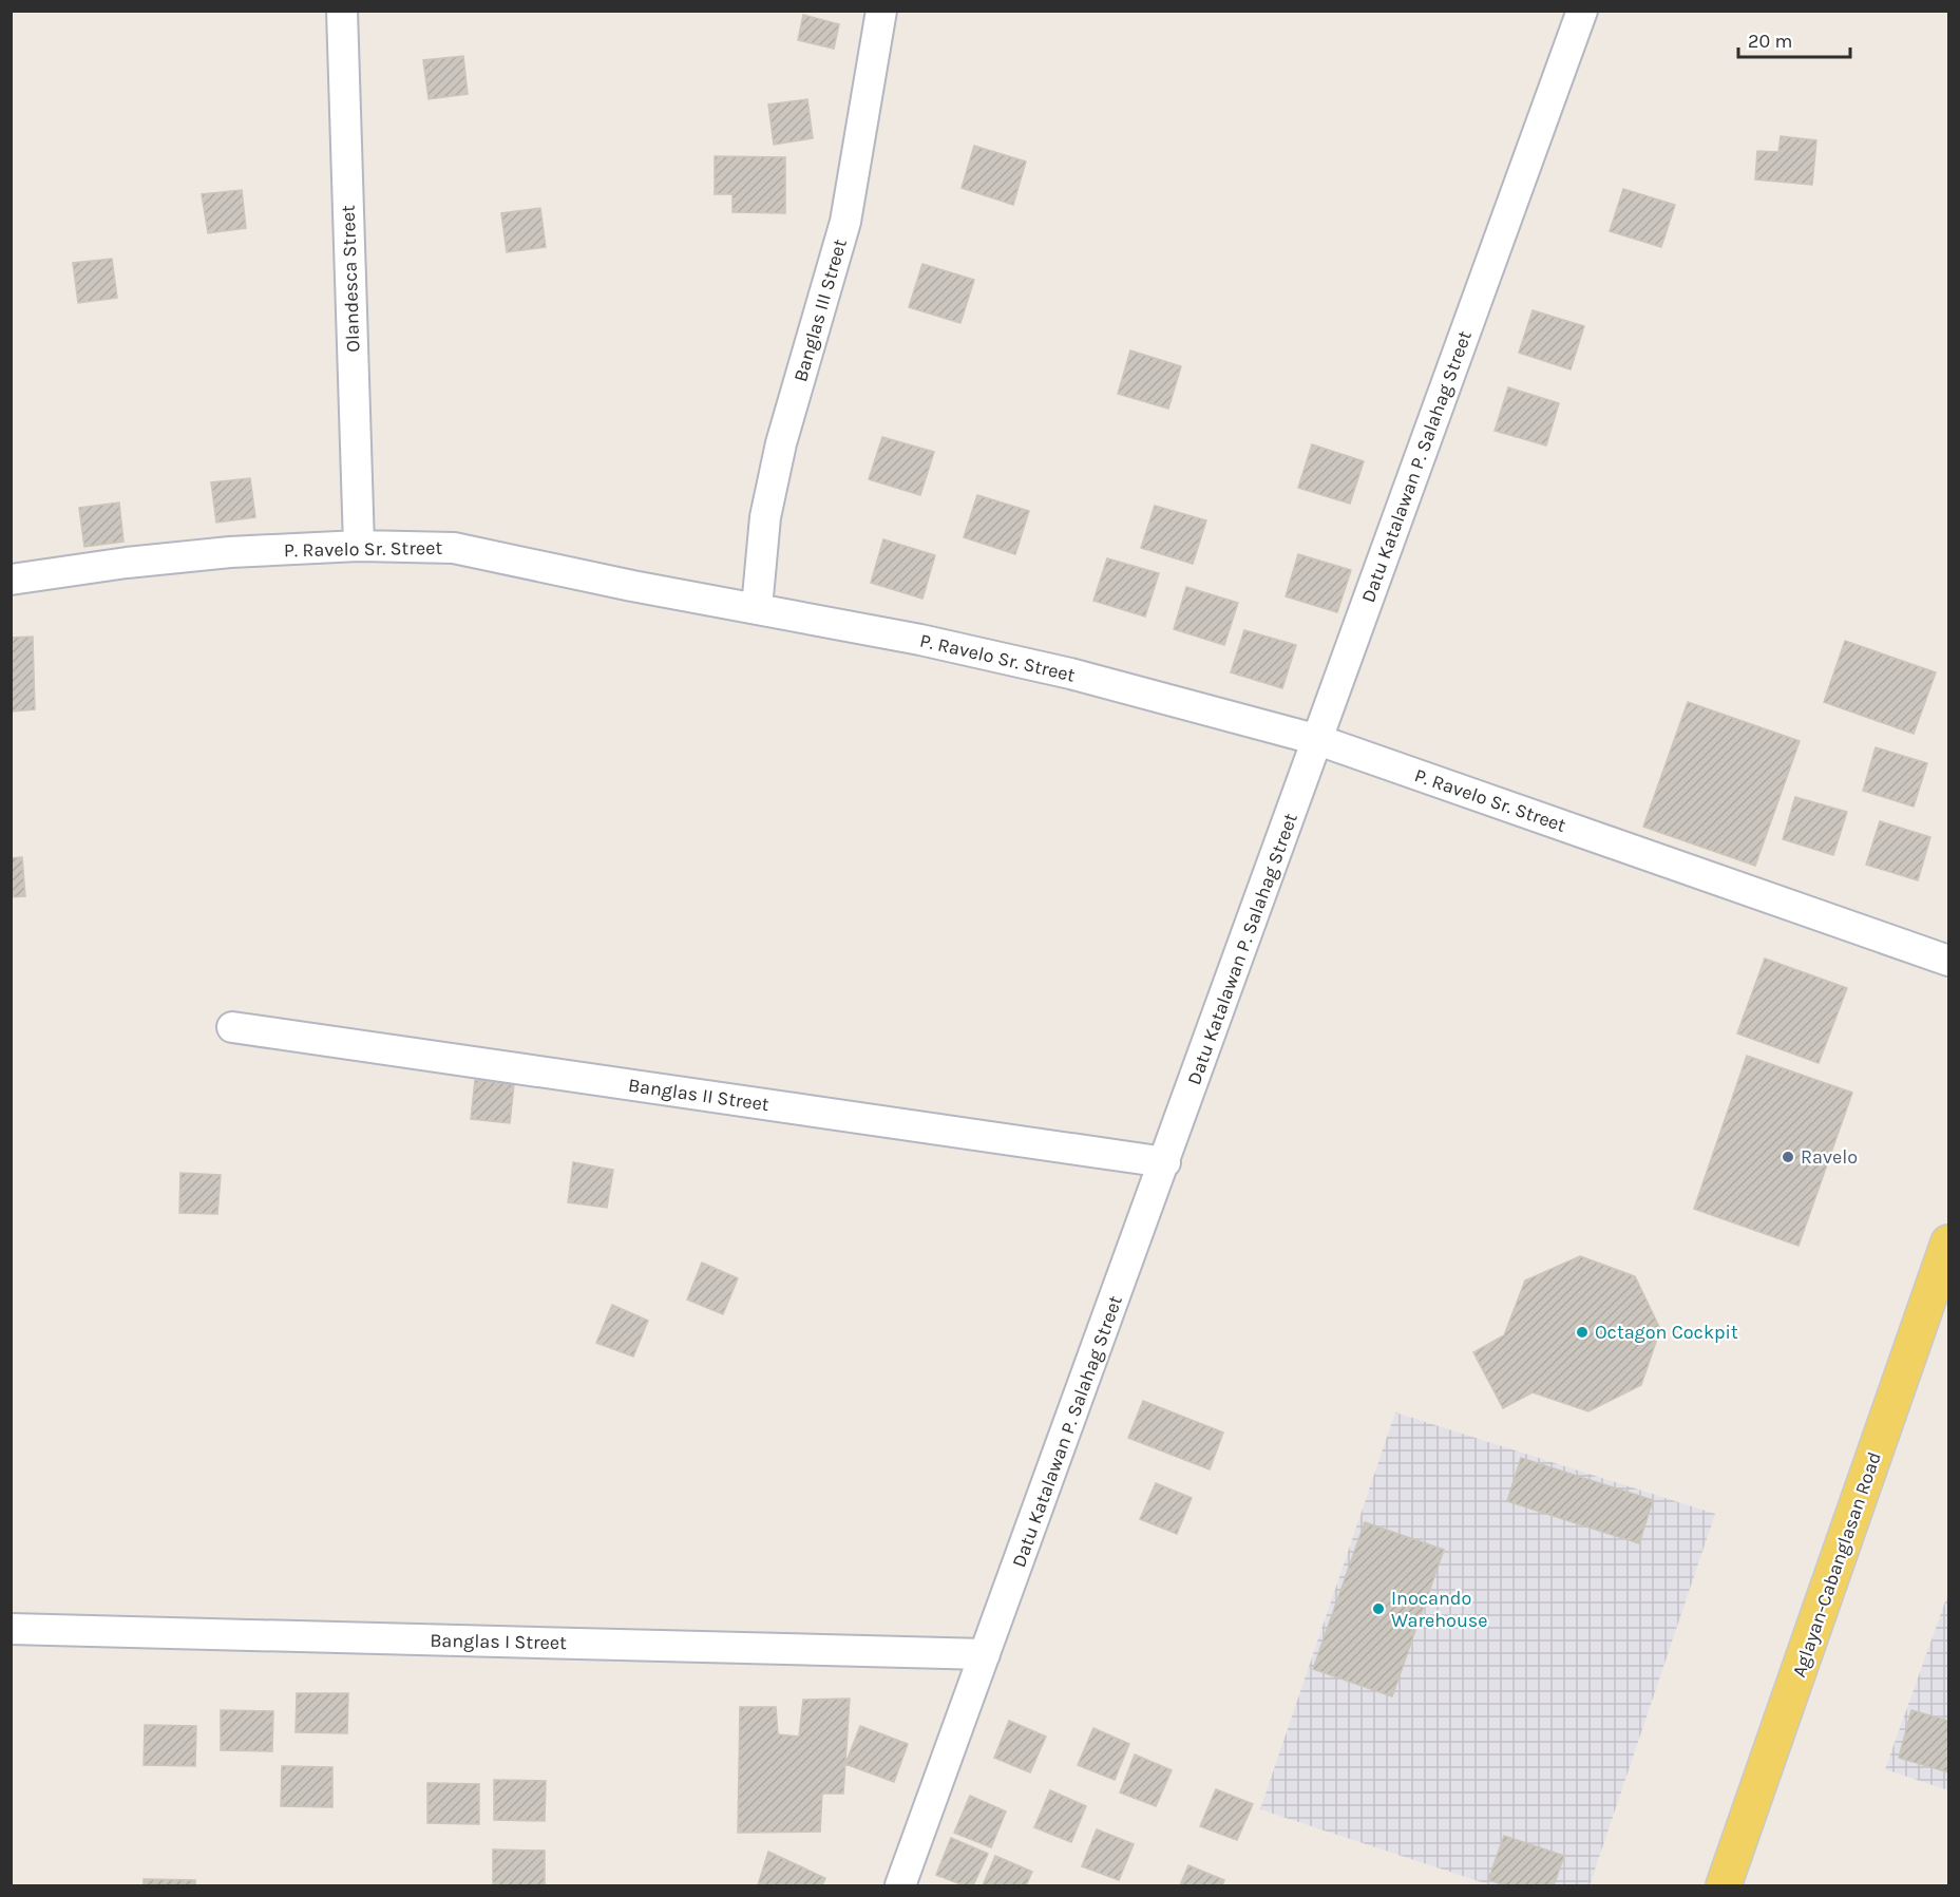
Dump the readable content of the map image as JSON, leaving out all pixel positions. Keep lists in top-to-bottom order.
{
  "streets": {
    "main road": ["Aglayan-Cabanglasan Road"],
    "street": [
      "Olandesca Street",
      "Banglas III Street",
      "Datu Katalawan P. Salahag Street",
      "P. Ravelo Sr. Street",
      "Banglas II Street",
      "Banglas I Street"
    ]
  },
  "crossings": [
    ["Olandesca Street", "P. Ravelo Sr. Street"],
    ["Banglas III Street", "P. Ravelo Sr. Street"],
    ["Datu Katalawan P. Salahag Street", "P. Ravelo Sr. Street"],
    ["Datu Katalawan P. Salahag Street", "Banglas II Street"],
    ["Datu Katalawan P. Salahag Street", "Banglas I Street"]
  ],
  "places": ["Ravelo", "Octagon Cockpit", "Inocando Warehouse"],
  "scale_bar": "20 m"
}
